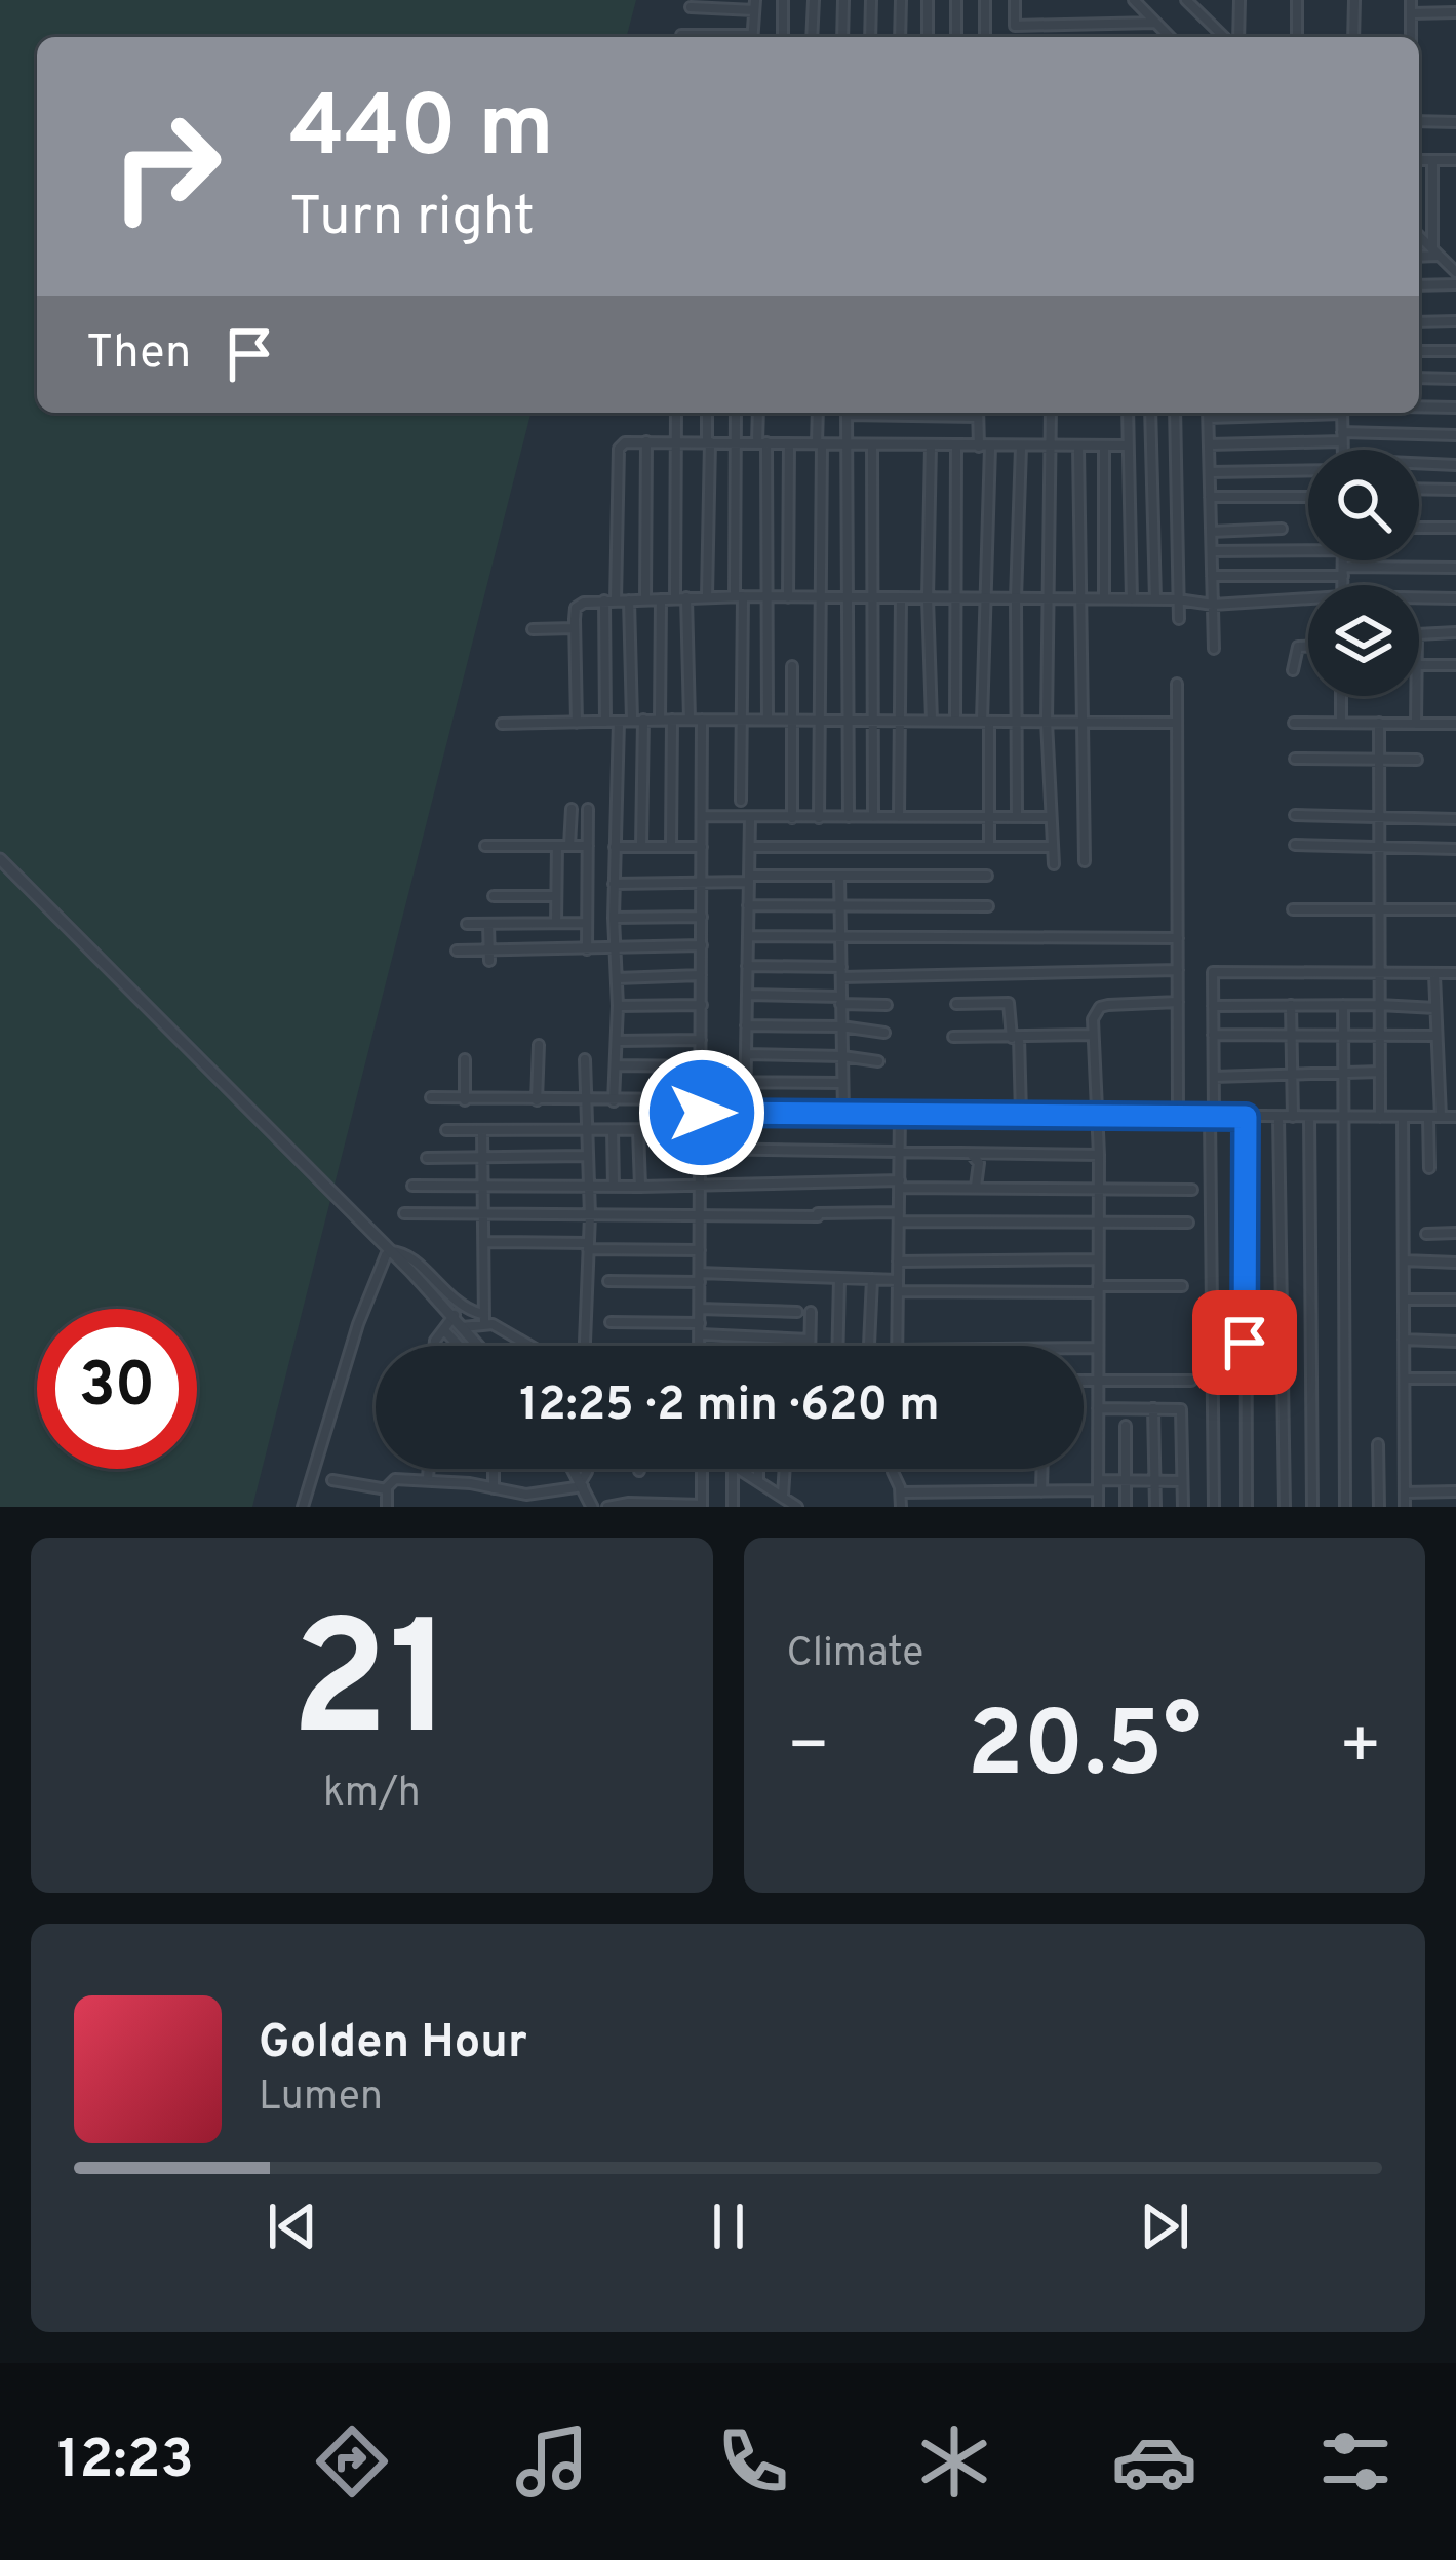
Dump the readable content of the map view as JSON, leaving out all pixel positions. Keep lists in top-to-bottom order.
{
  "page": {
    "turn": ["440 m", "Turn right"],
    "then": "Then",
    "limit": "30",
    "trip": "12:25 · 2 min · 620 m",
    "tile": [
      ["21", "km/h"],
      "Climate"
    ],
    "heat": ["−", "20.5°", "+"],
    "song": ["Golden Hour", "Lumen"],
    "tabs": "12:23"
  }
}
